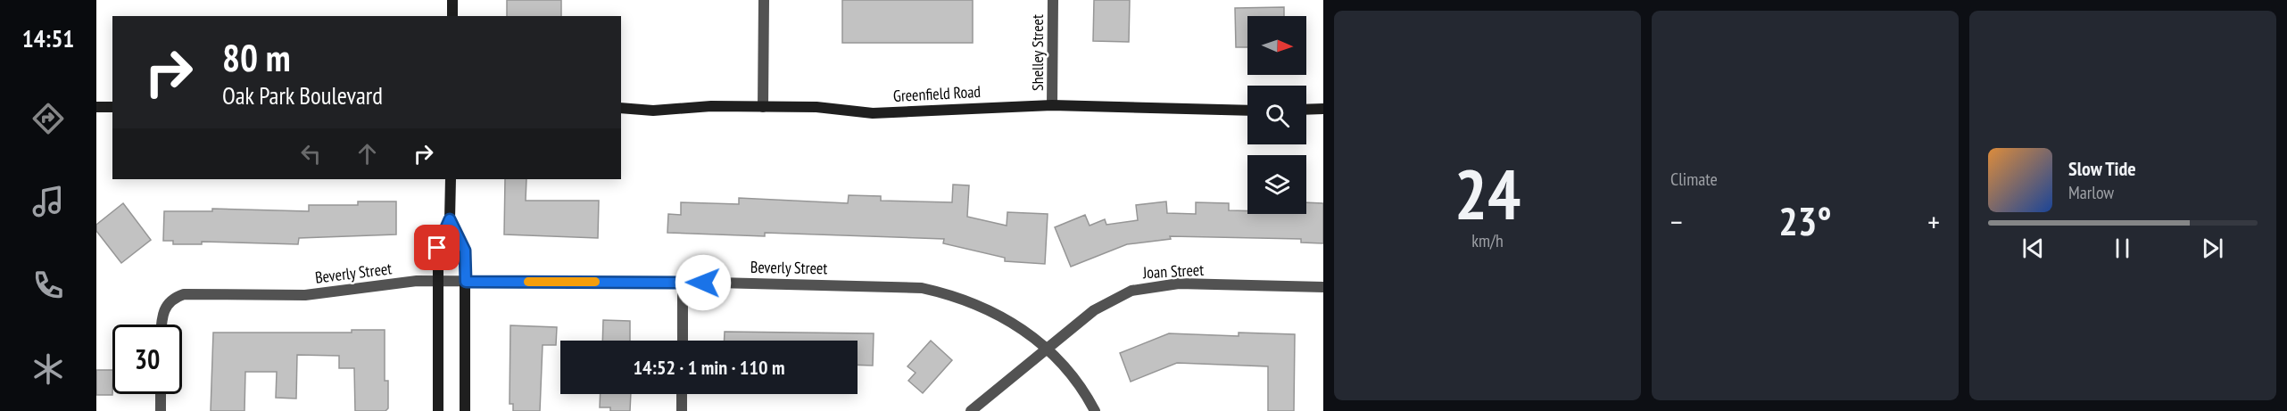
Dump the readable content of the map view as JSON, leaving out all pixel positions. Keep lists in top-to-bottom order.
{
  "streets": {
    "main road": ["Greenfield Road"],
    "street": ["Shelley Street", "Beverly Street", "Joan Street"]
  },
  "crossings": [
    ["Shelley Street", "Greenfield Road"],
    ["Beverly Street", "Joan Street"]
  ],
  "north": "right",
  "page": {
    "tabs": "14:51",
    "tile": [
      ["24", "km/h"],
      "Climate"
    ],
    "turn": ["80 m", "Oak Park Boulevard"],
    "song": ["Slow Tide", "Marlow"],
    "heat": ["−", "23°", "+"],
    "limit": "30",
    "trip": "14:52 · 1 min · 110 m"
  }
}
